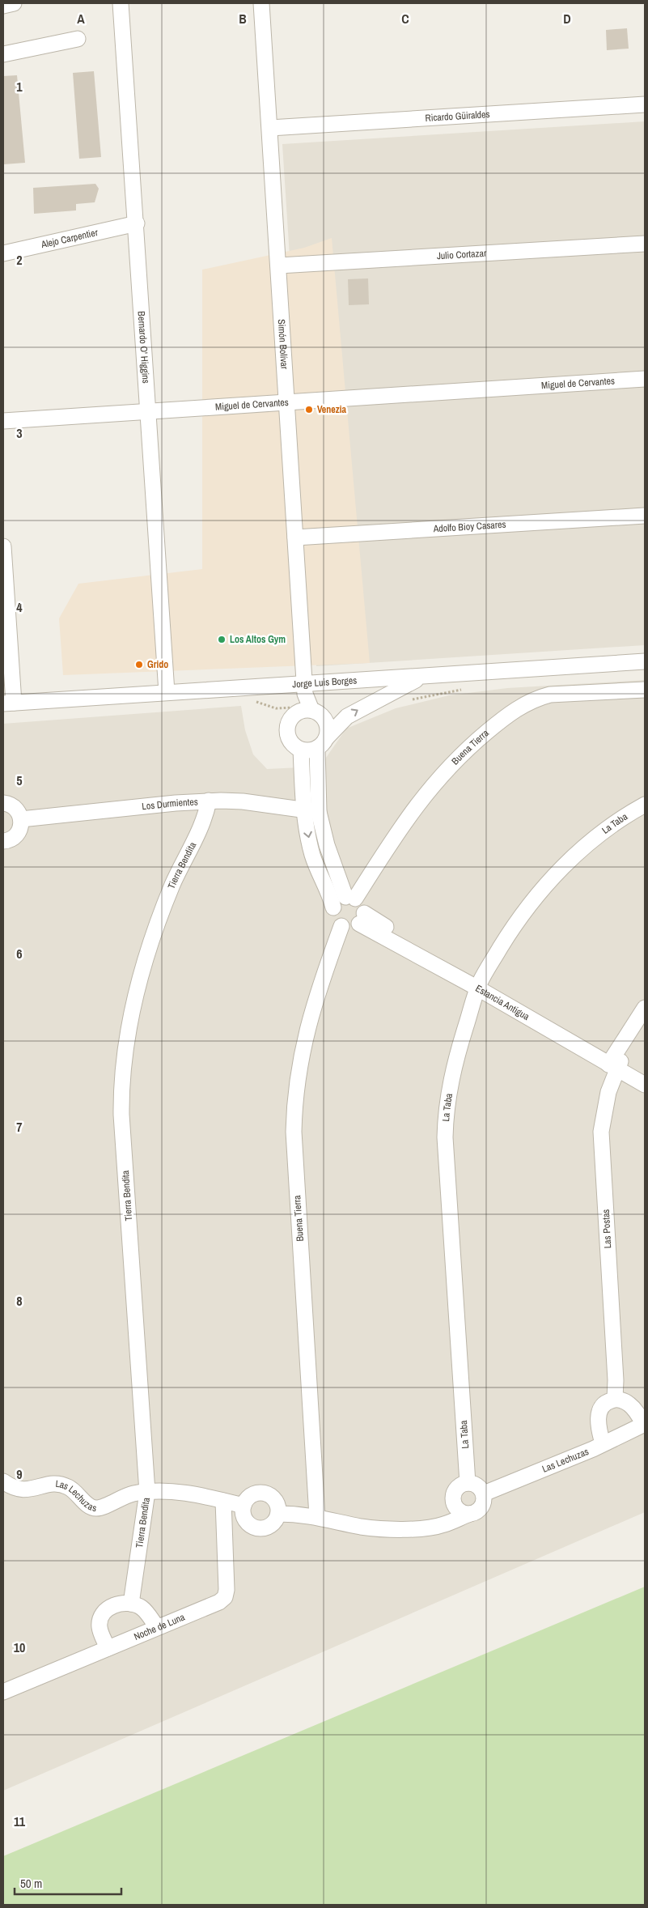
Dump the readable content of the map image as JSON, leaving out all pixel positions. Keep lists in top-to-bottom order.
{
  "streets": {
    "street": [
      "Ricardo Güiraldes",
      "Alejo Carpentier",
      "Julio Cortazar",
      "Simón Bolívar",
      "Bernardo O' Higgins",
      "Miguel de Cervantes",
      "Adolfo Bioy Casares",
      "Jorge Luis Borges",
      "Buena Tierra",
      "Los Durmientes",
      "La Taba",
      "Tierra Bendita",
      "Estancia Antigua",
      "Las Postas",
      "Las Lechuzas",
      "Noche de Luna"
    ]
  },
  "crossings": [
    ["Ricardo Güiraldes", "Simón Bolívar"],
    ["Alejo Carpentier", "Bernardo O' Higgins"],
    ["Julio Cortazar", "Simón Bolívar"],
    ["Simón Bolívar", "Miguel de Cervantes"],
    ["Simón Bolívar", "Adolfo Bioy Casares"],
    ["Simón Bolívar", "Jorge Luis Borges"],
    ["Bernardo O' Higgins", "Miguel de Cervantes"],
    ["Bernardo O' Higgins", "Jorge Luis Borges"],
    ["Buena Tierra", "Estancia Antigua"],
    ["Los Durmientes", "Tierra Bendita"],
    ["La Taba", "Estancia Antigua"],
    ["La Taba", "Las Lechuzas"],
    ["Tierra Bendita", "Las Lechuzas"],
    ["Estancia Antigua", "Las Postas"],
    ["Las Lechuzas", "Noche de Luna"]
  ],
  "places": ["Venezia", "Los Altos Gym", "Grido"],
  "scale_bar": "50 m",
  "grid": {
    "columns": [
      "A",
      "B",
      "C",
      "D"
    ],
    "rows": [
      "1",
      "2",
      "3",
      "4",
      "5",
      "6",
      "7",
      "8",
      "9",
      "10",
      "11"
    ]
  }
}
